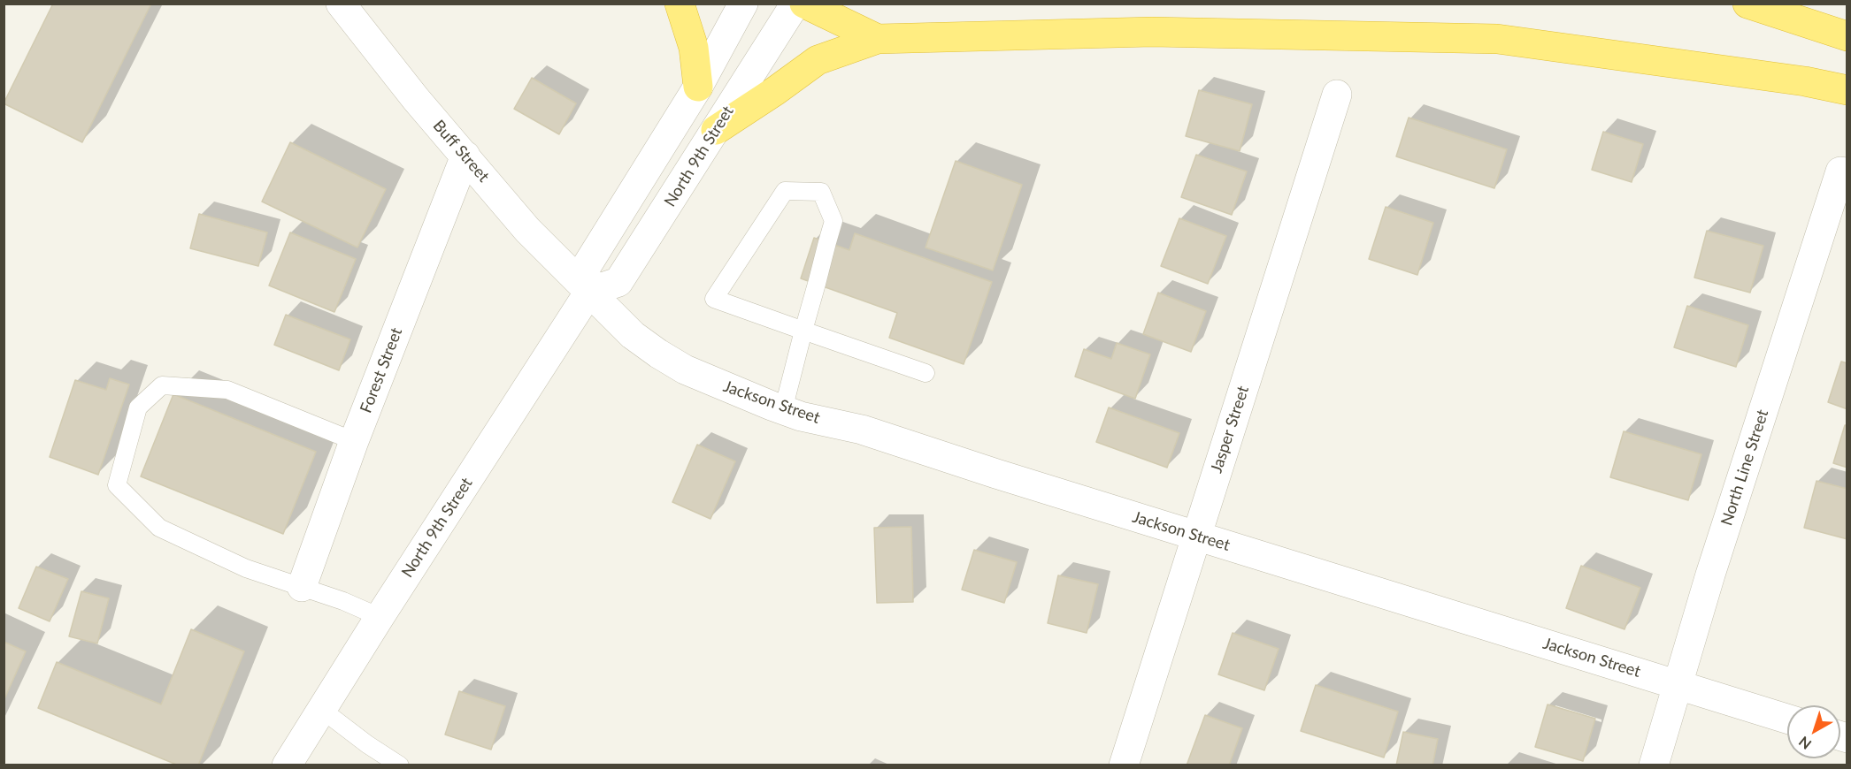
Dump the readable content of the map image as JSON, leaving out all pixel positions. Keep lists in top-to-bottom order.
{
  "streets": {
    "street": [
      "Buff Street",
      "North 9th Street",
      "Forest Street",
      "Jackson Street",
      "Jasper Street",
      "North Line Street"
    ]
  },
  "crossings": [
    ["Buff Street", "North 9th Street"],
    ["Buff Street", "Forest Street"],
    ["Buff Street", "Jackson Street"],
    ["North 9th Street", "Jackson Street"],
    ["Jackson Street", "Jasper Street"],
    ["Jackson Street", "North Line Street"]
  ],
  "north": "bottom left"
}
